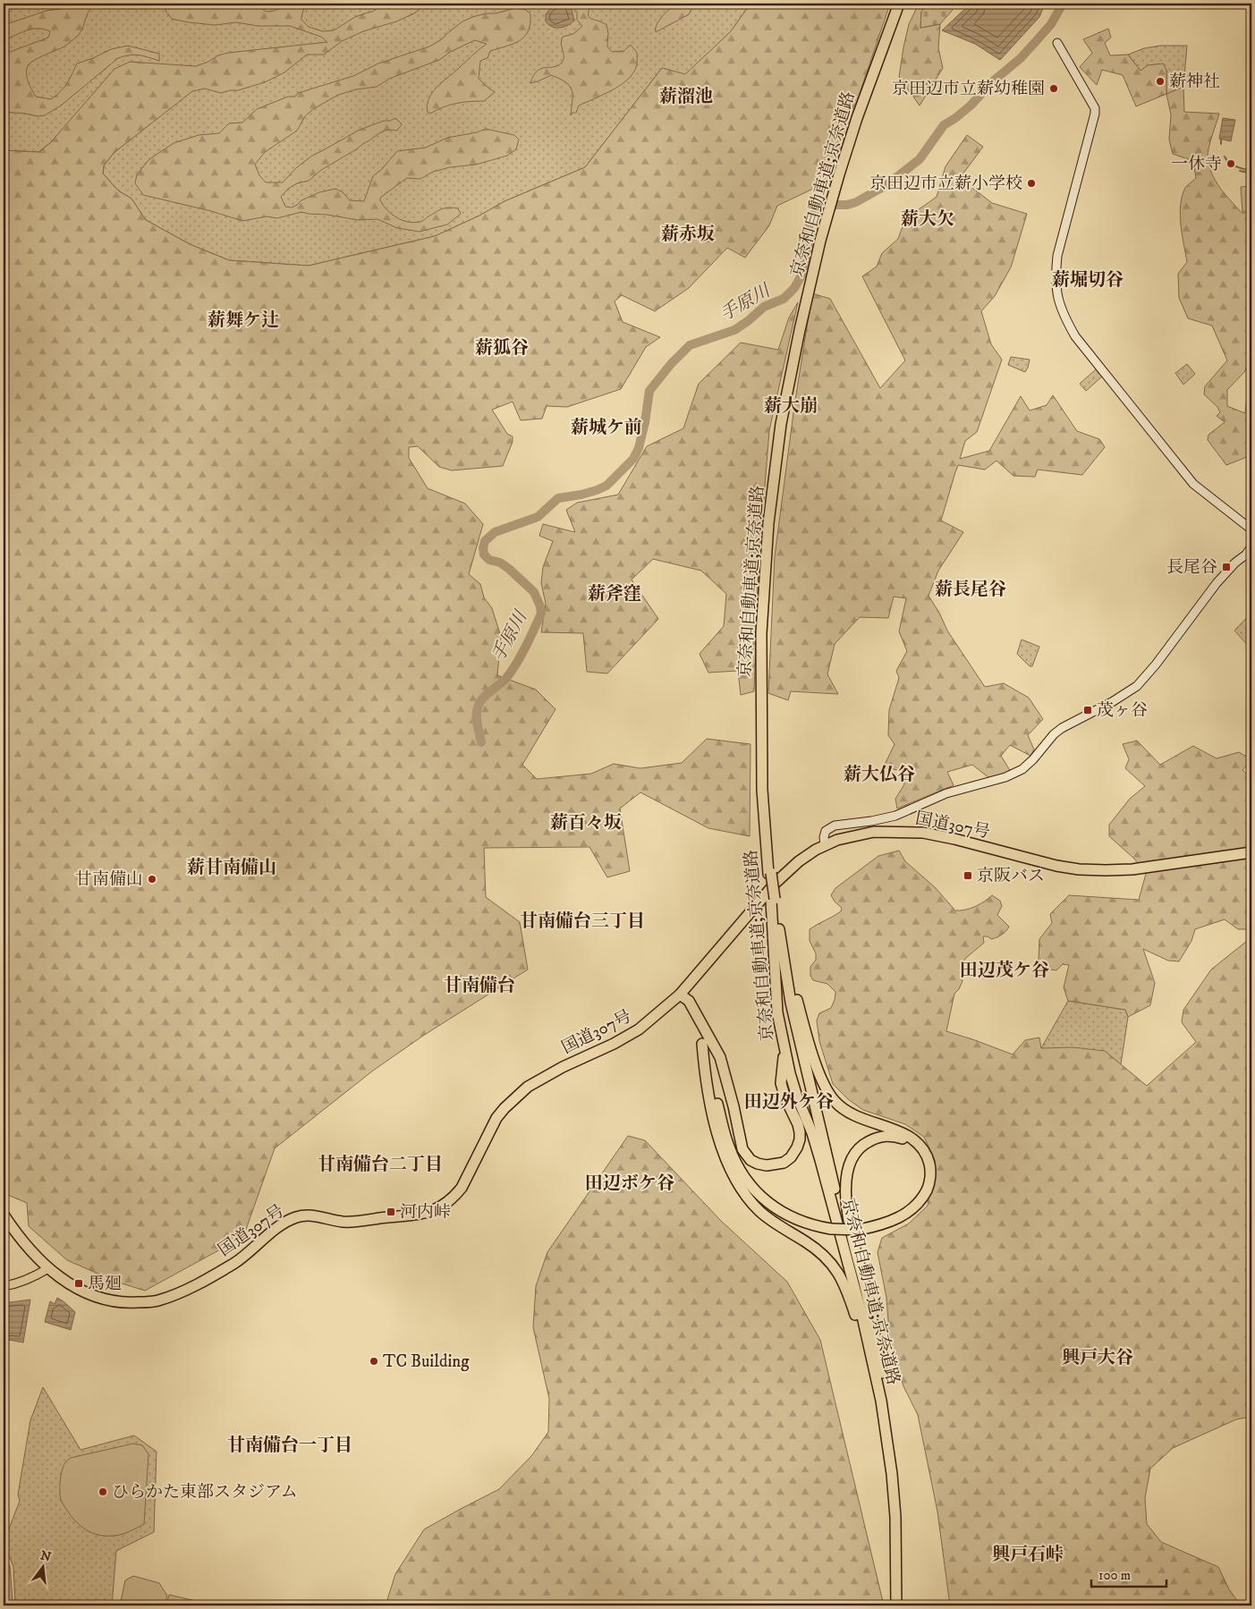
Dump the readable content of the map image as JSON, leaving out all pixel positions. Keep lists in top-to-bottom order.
{
  "streets": {
    "highway": ["京奈和自動車道;京奈道路", "国道307号"]
  },
  "districts": [
    "薪溜池",
    "薪大欠",
    "薪赤坂",
    "薪堀切谷",
    "薪舞ケ辻",
    "薪狐谷",
    "薪大崩",
    "薪城ケ前",
    "薪長尾谷",
    "薪斧窪",
    "薪大仏谷",
    "薪百々坂",
    "薪甘南備山",
    "甘南備台三丁目",
    "田辺茂ケ谷",
    "甘南備台",
    "田辺外ケ谷",
    "甘南備台二丁目",
    "田辺ボケ谷",
    "興戸大谷",
    "甘南備台一丁目",
    "興戸石峠"
  ],
  "water": ["手原川"],
  "places": {
    "other": [
      "薪神社",
      "京田辺市立薪幼稚園",
      "一休寺",
      "京田辺市立薪小学校",
      "甘南備山",
      "TC Building",
      "ひらかた東部スタジアム"
    ],
    "transit": [
      "長尾谷",
      "茂ヶ谷",
      "京阪バス",
      "河内峠",
      "馬廻"
    ]
  },
  "scale_bar": "100 m",
  "north": "top"
}
